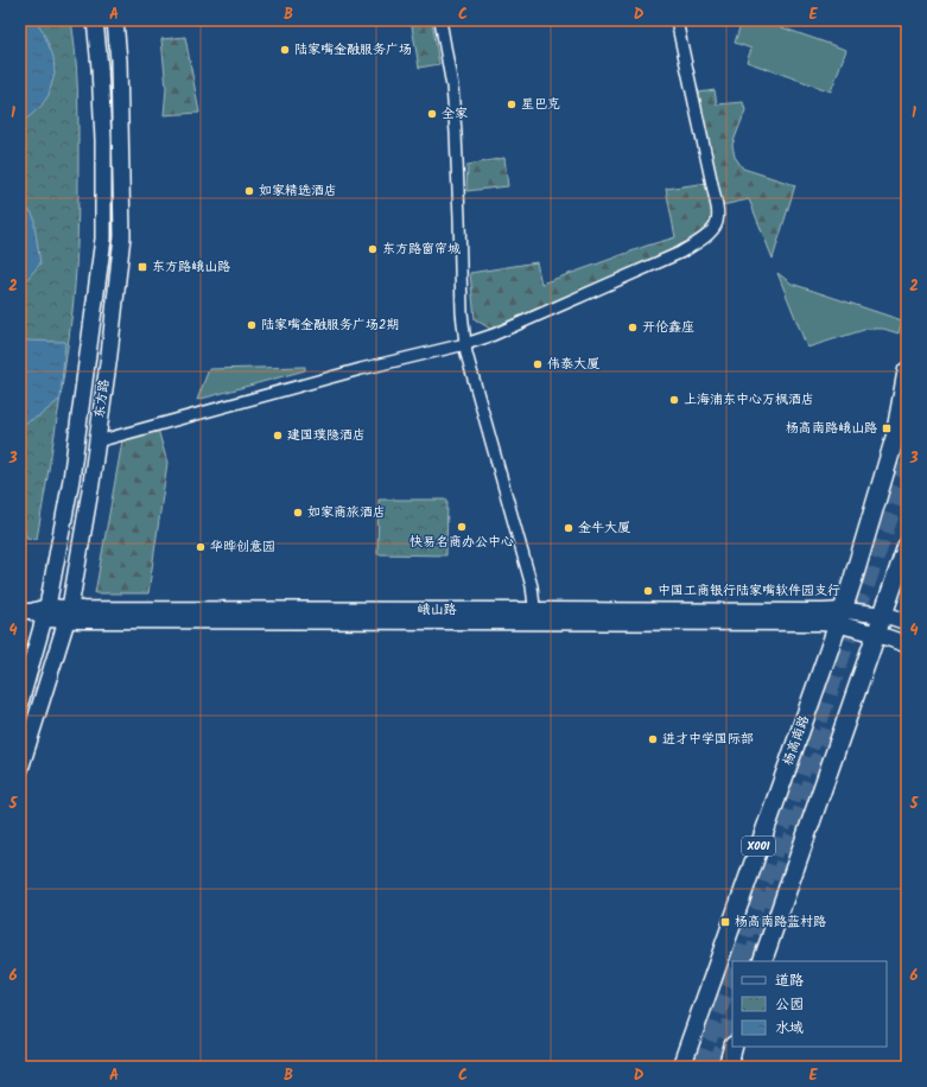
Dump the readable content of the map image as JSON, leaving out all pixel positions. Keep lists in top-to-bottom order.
{
  "streets": {
    "main road": ["东方路", "杨高南路", "X001"],
    "street": ["峨山路"]
  },
  "crossings": [
    ["东方路", "峨山路"],
    ["峨山路", "杨高南路"],
    ["杨高南路", "X001"]
  ],
  "places": {
    "other": [
      "陆家嘴金融服务广场",
      "星巴克",
      "全家",
      "如家精选酒店",
      "东方路窗帘城",
      "陆家嘴金融服务广场2期",
      "开伦鑫座",
      "伟泰大厦",
      "上海浦东中心万枫酒店",
      "建国璞隐酒店",
      "如家商旅酒店",
      "快易名商办公中心",
      "金牛大厦",
      "华晔创意园",
      "中国工商银行陆家嘴软件园支行",
      "进才中学国际部"
    ],
    "transit": ["东方路峨山路", "杨高南路峨山路", "杨高南路蓝村路"]
  },
  "legend": ["道路", "公园", "水域"],
  "grid": {
    "columns": [
      "A",
      "B",
      "C",
      "D",
      "E"
    ],
    "rows": [
      "1",
      "2",
      "3",
      "4",
      "5",
      "6"
    ]
  }
}
